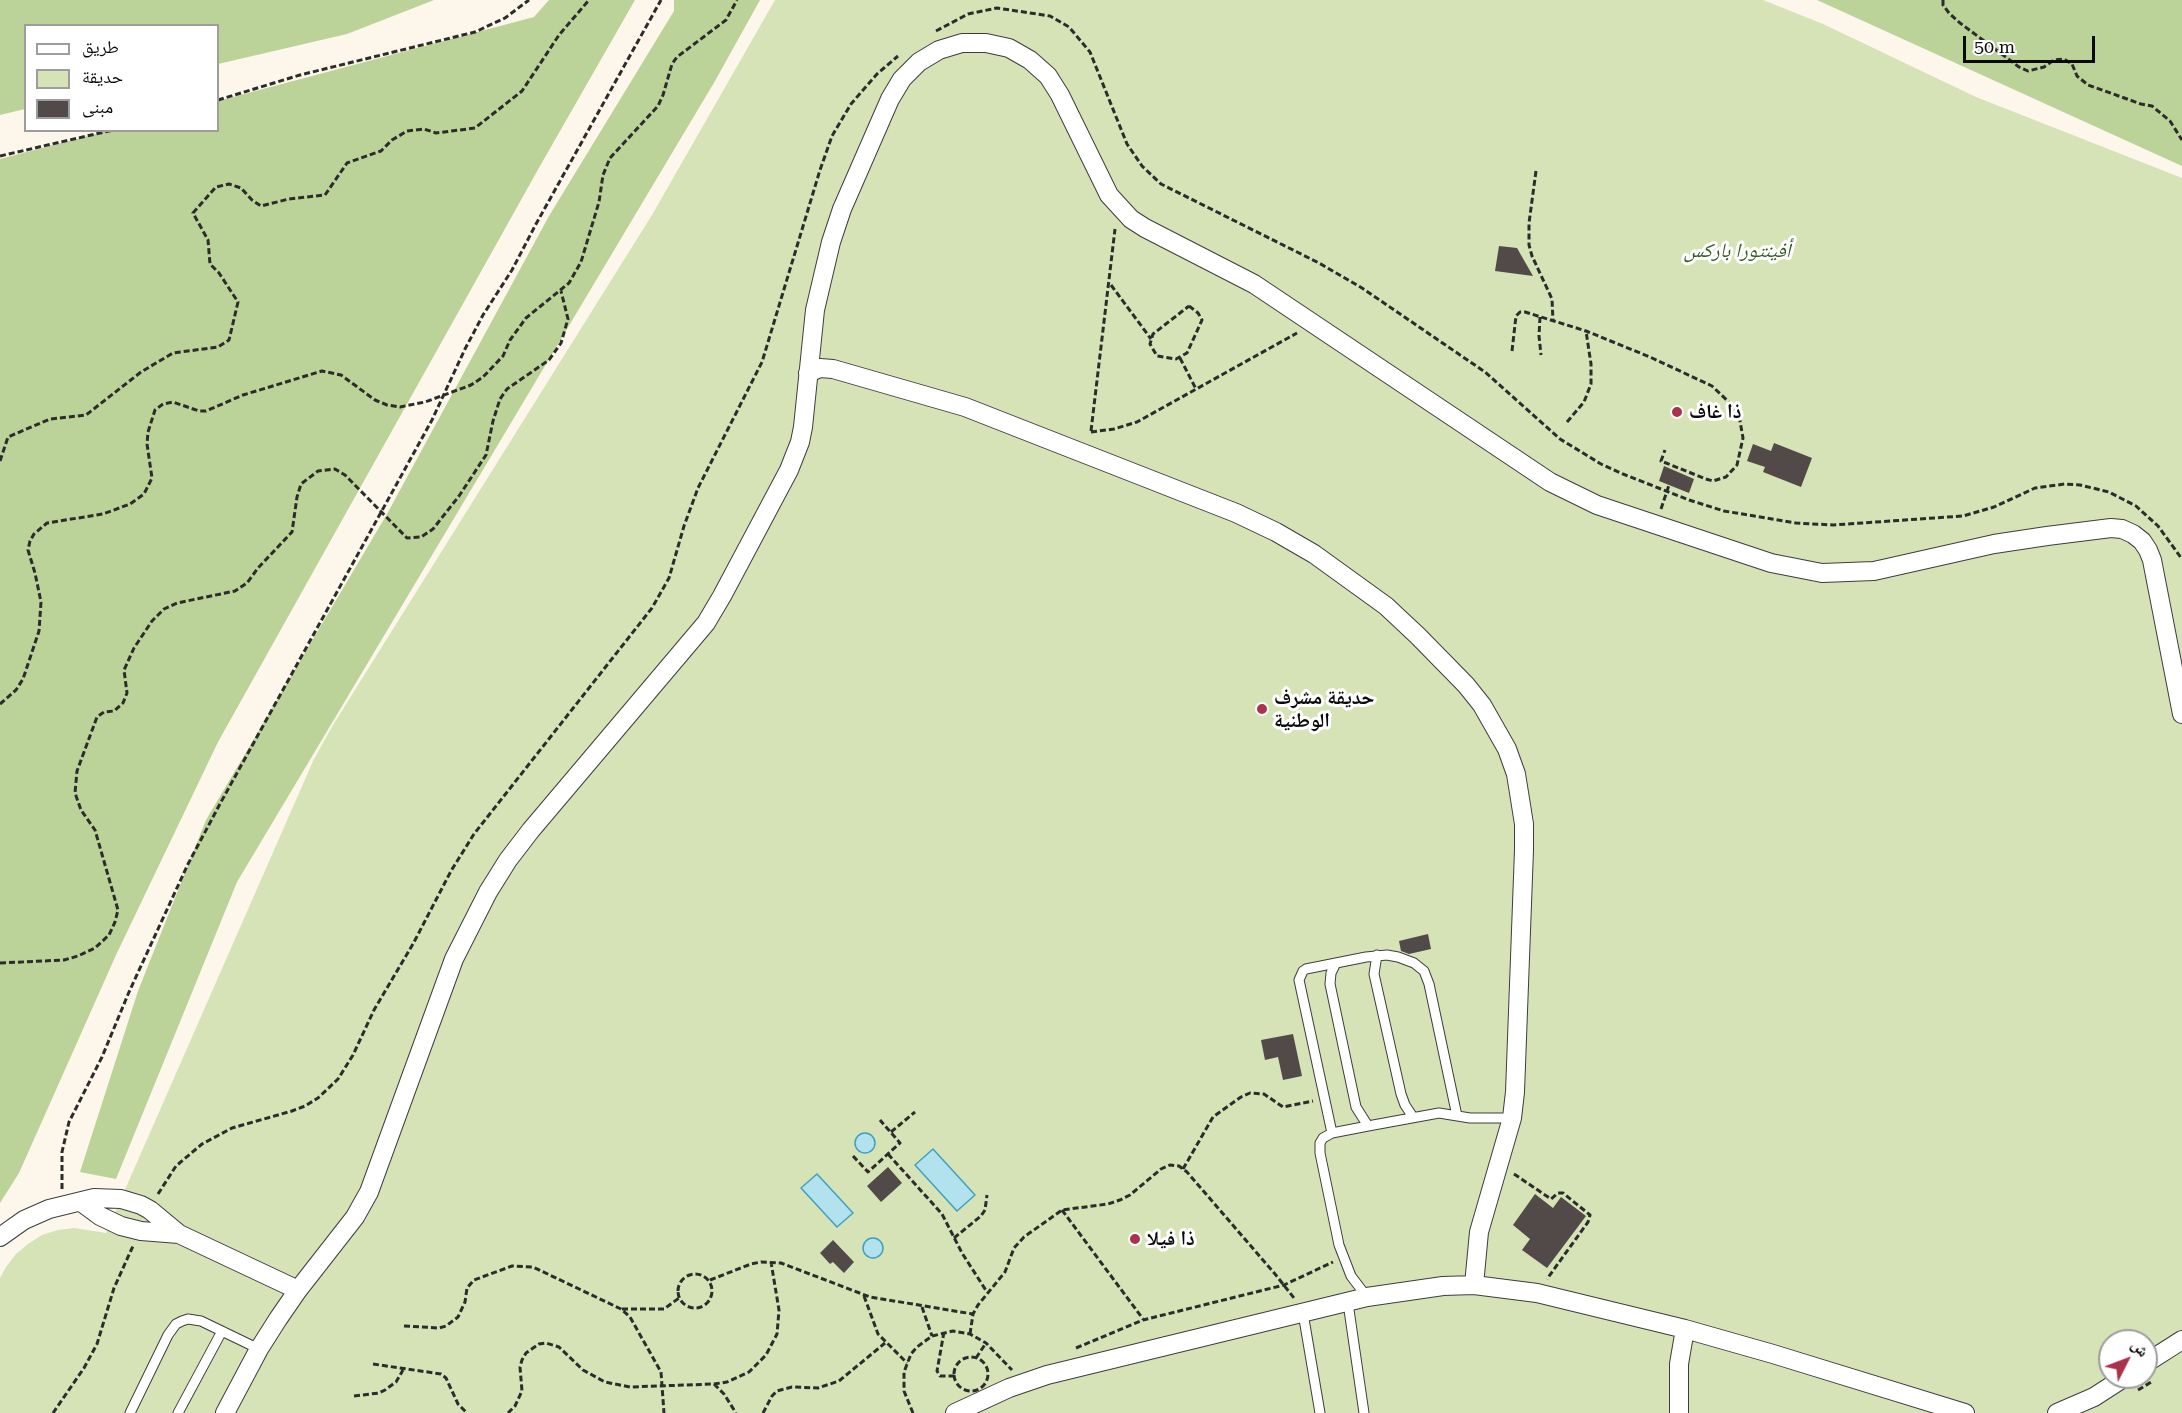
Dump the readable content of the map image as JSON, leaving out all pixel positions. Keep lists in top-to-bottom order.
{
  "parks": ["أفينتورا باركس"],
  "places": ["ذا غاف", "حديقة مشرف الوطنية", "ذا فيلا"],
  "legend": ["طريق", "حديقة", "مبنى"],
  "scale_bar": "50 m",
  "north": "top right"
}
